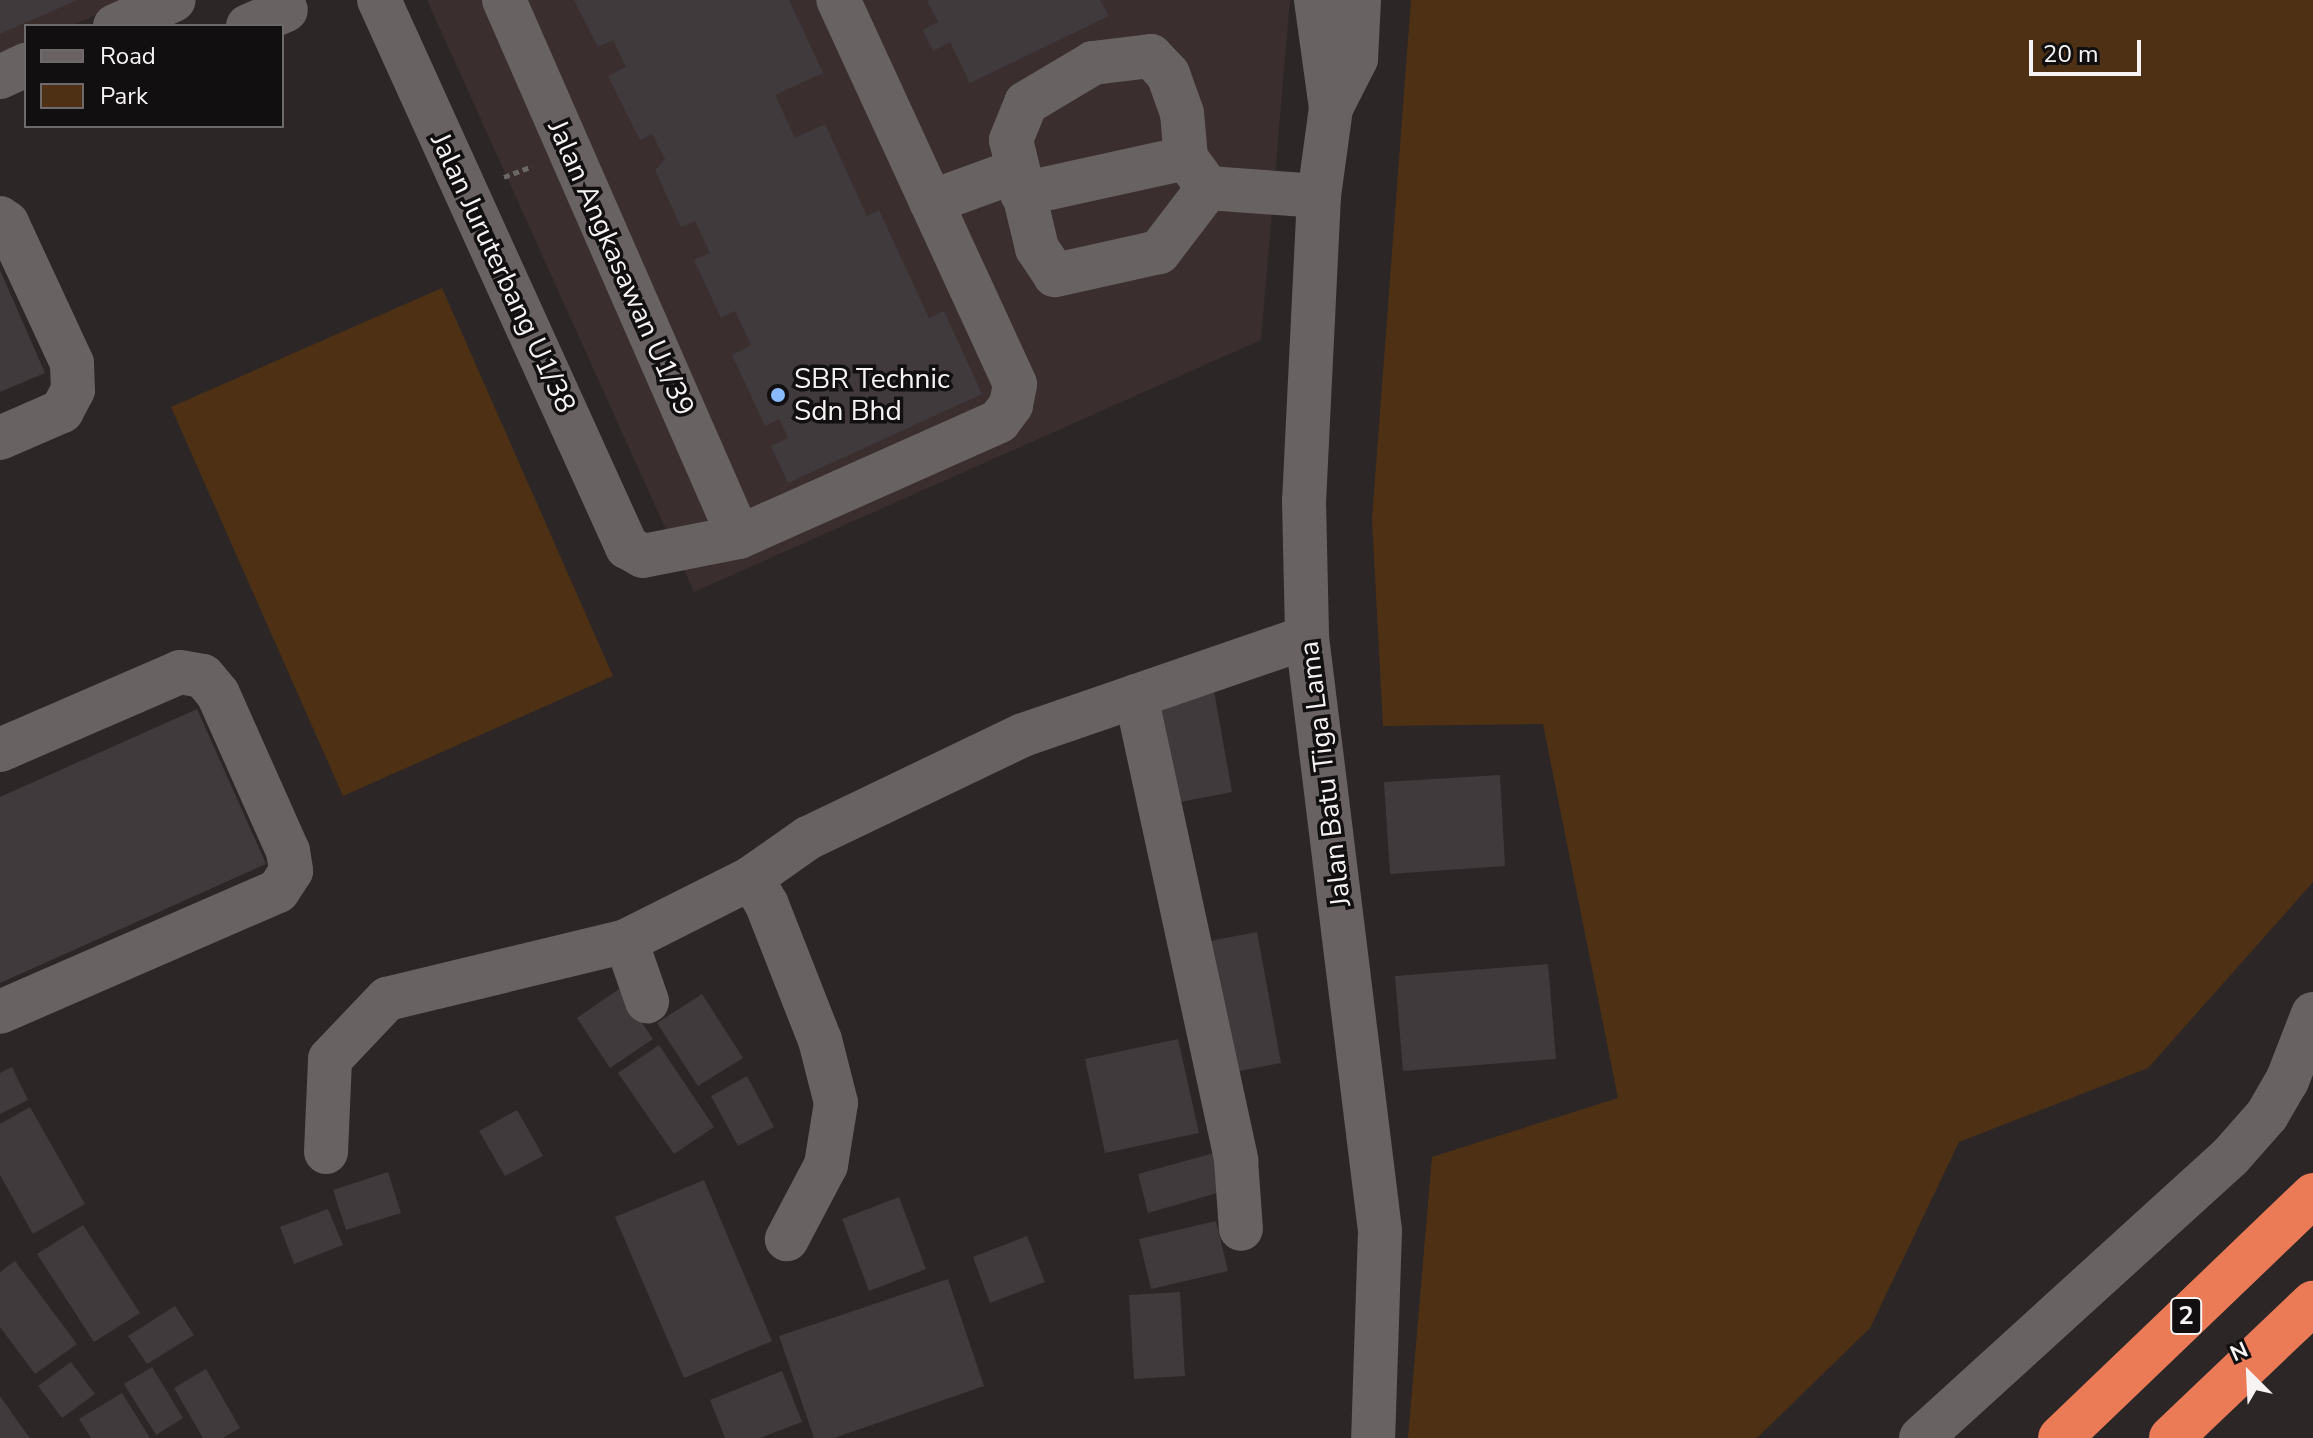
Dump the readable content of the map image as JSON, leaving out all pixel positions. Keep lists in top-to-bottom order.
{
  "streets": {
    "highway": ["2"],
    "street": ["Jalan Angkasawan U1/39", "Jalan Juruterbang U1/38", "Jalan Batu Tiga Lama"]
  },
  "crossings": [
    ["Jalan Angkasawan U1/39", "Jalan Juruterbang U1/38"]
  ],
  "places": ["SBR Technic Sdn Bhd"],
  "legend": ["Road", "Park"],
  "scale_bar": "20 m",
  "north": "top left"
}
